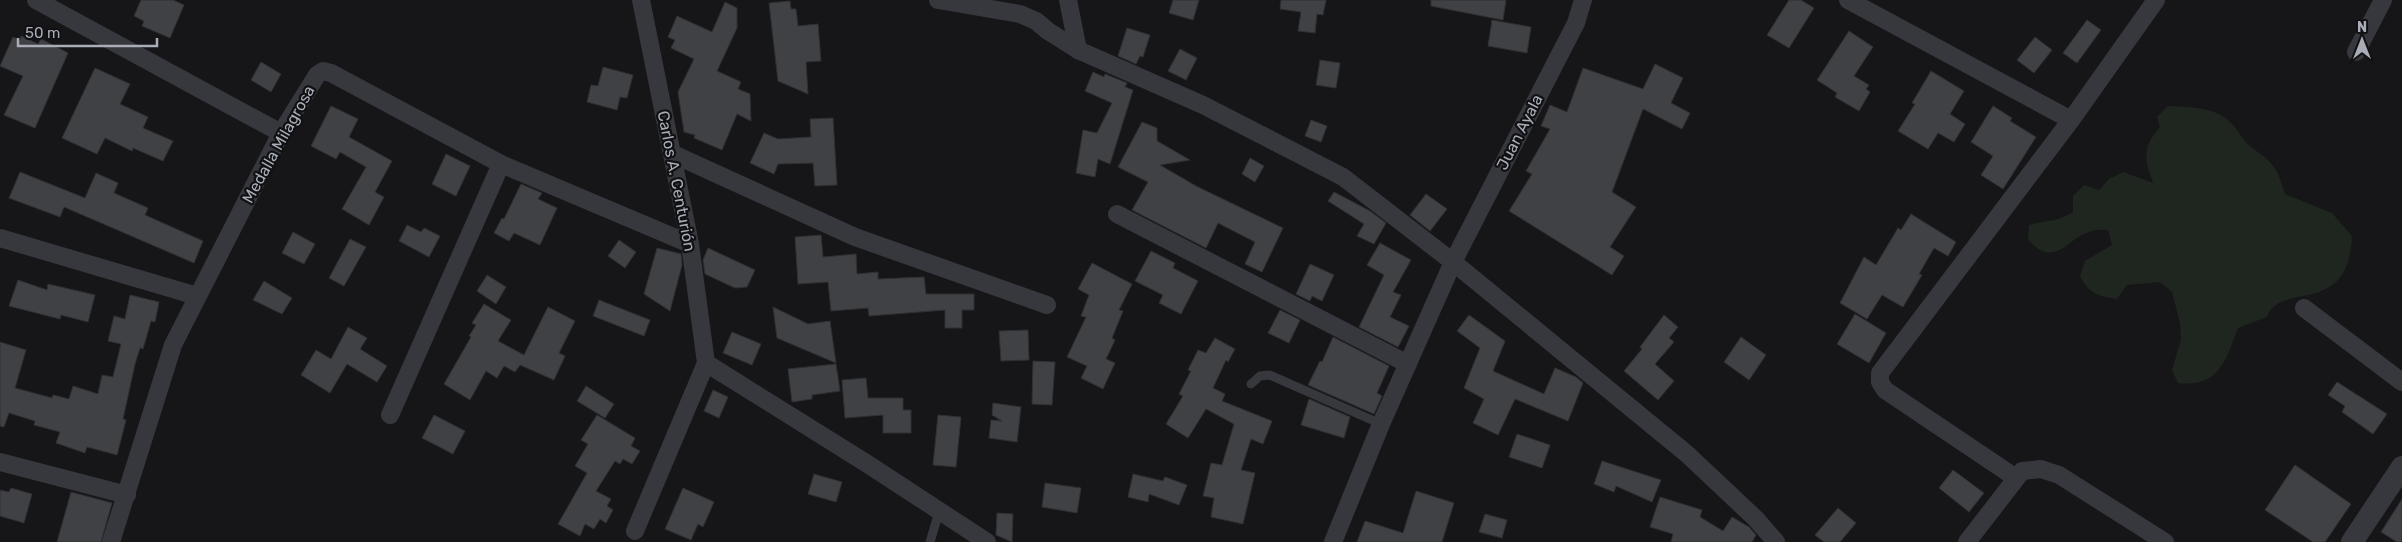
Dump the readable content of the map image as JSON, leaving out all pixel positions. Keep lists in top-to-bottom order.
{
  "streets": {
    "street": ["Juan Ayala", "Medalla Milagrosa", "Carlos A. Centurión"]
  },
  "crossings": [
    ["Medalla Milagrosa", "Carlos A. Centurión"]
  ],
  "scale_bar": "50 m",
  "north": "top"
}
